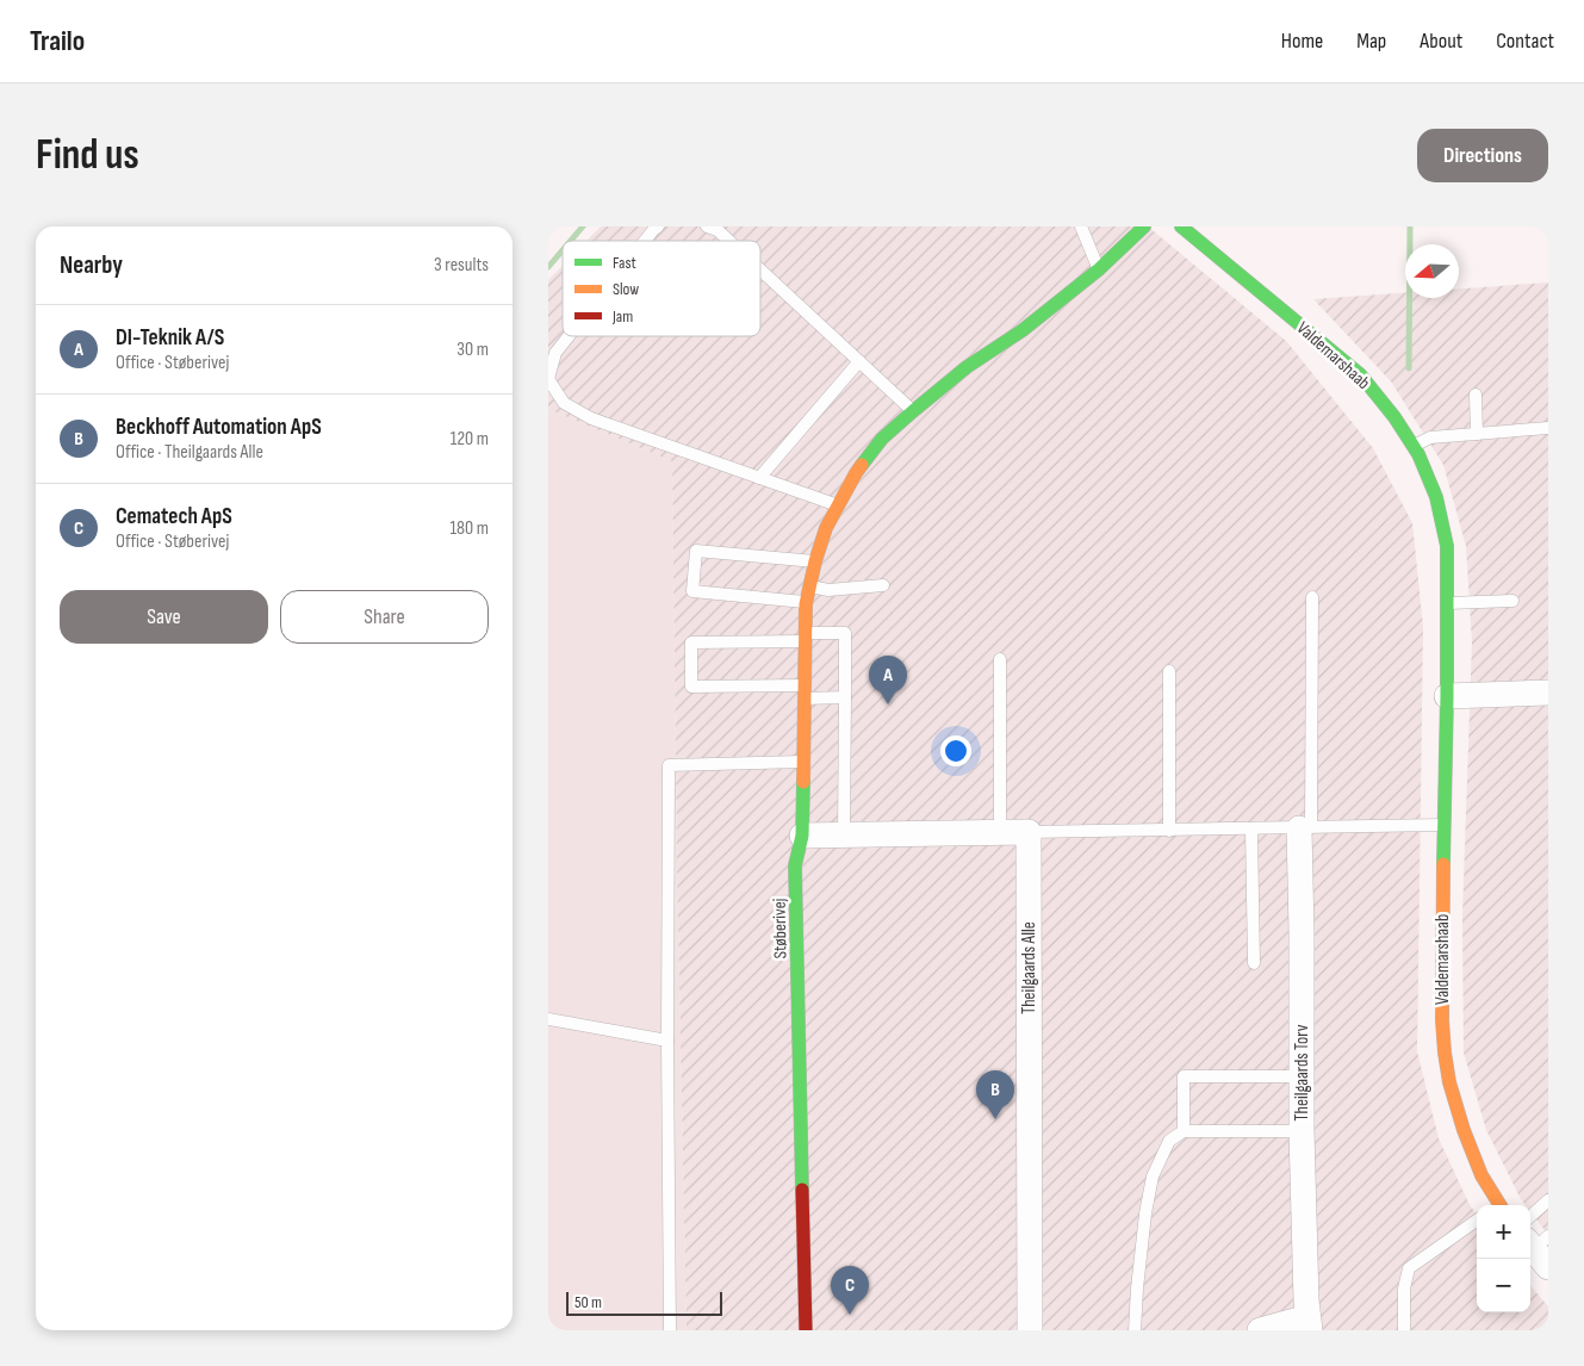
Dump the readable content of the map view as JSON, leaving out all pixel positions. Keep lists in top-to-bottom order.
{
  "streets": {
    "street": [
      "Valdemarshaab",
      "Støberivej",
      "Theilgaards Alle",
      "Theilgaards Torv"
    ]
  },
  "legend": ["Fast", "Slow", "Jam"],
  "scale_bar": "50 m",
  "north": "left",
  "page": {
    "header": "Trailo",
    "nav": [
      "Home",
      "Map",
      "About",
      "Contact"
    ],
    "buttons": [
      "Directions",
      ["Save", "Share"]
    ],
    "title": "Find us",
    "heading": ["Nearby", "3 results"],
    "list": [
      {
        "mark": "A",
        "name": "DI-Teknik A/S",
        "note": "Office · Støberivej",
        "value": "30 m"
      },
      {
        "mark": "B",
        "name": "Beckhoff Automation ApS",
        "note": "Office · Theilgaards Alle",
        "value": "120 m"
      },
      {
        "mark": "C",
        "name": "Cematech ApS",
        "note": "Office · Støberivej",
        "value": "180 m"
      }
    ],
    "pins": ["A", "B", "C"],
    "map_buttons": ["+", "−"],
    "scale": "50 m"
  }
}
